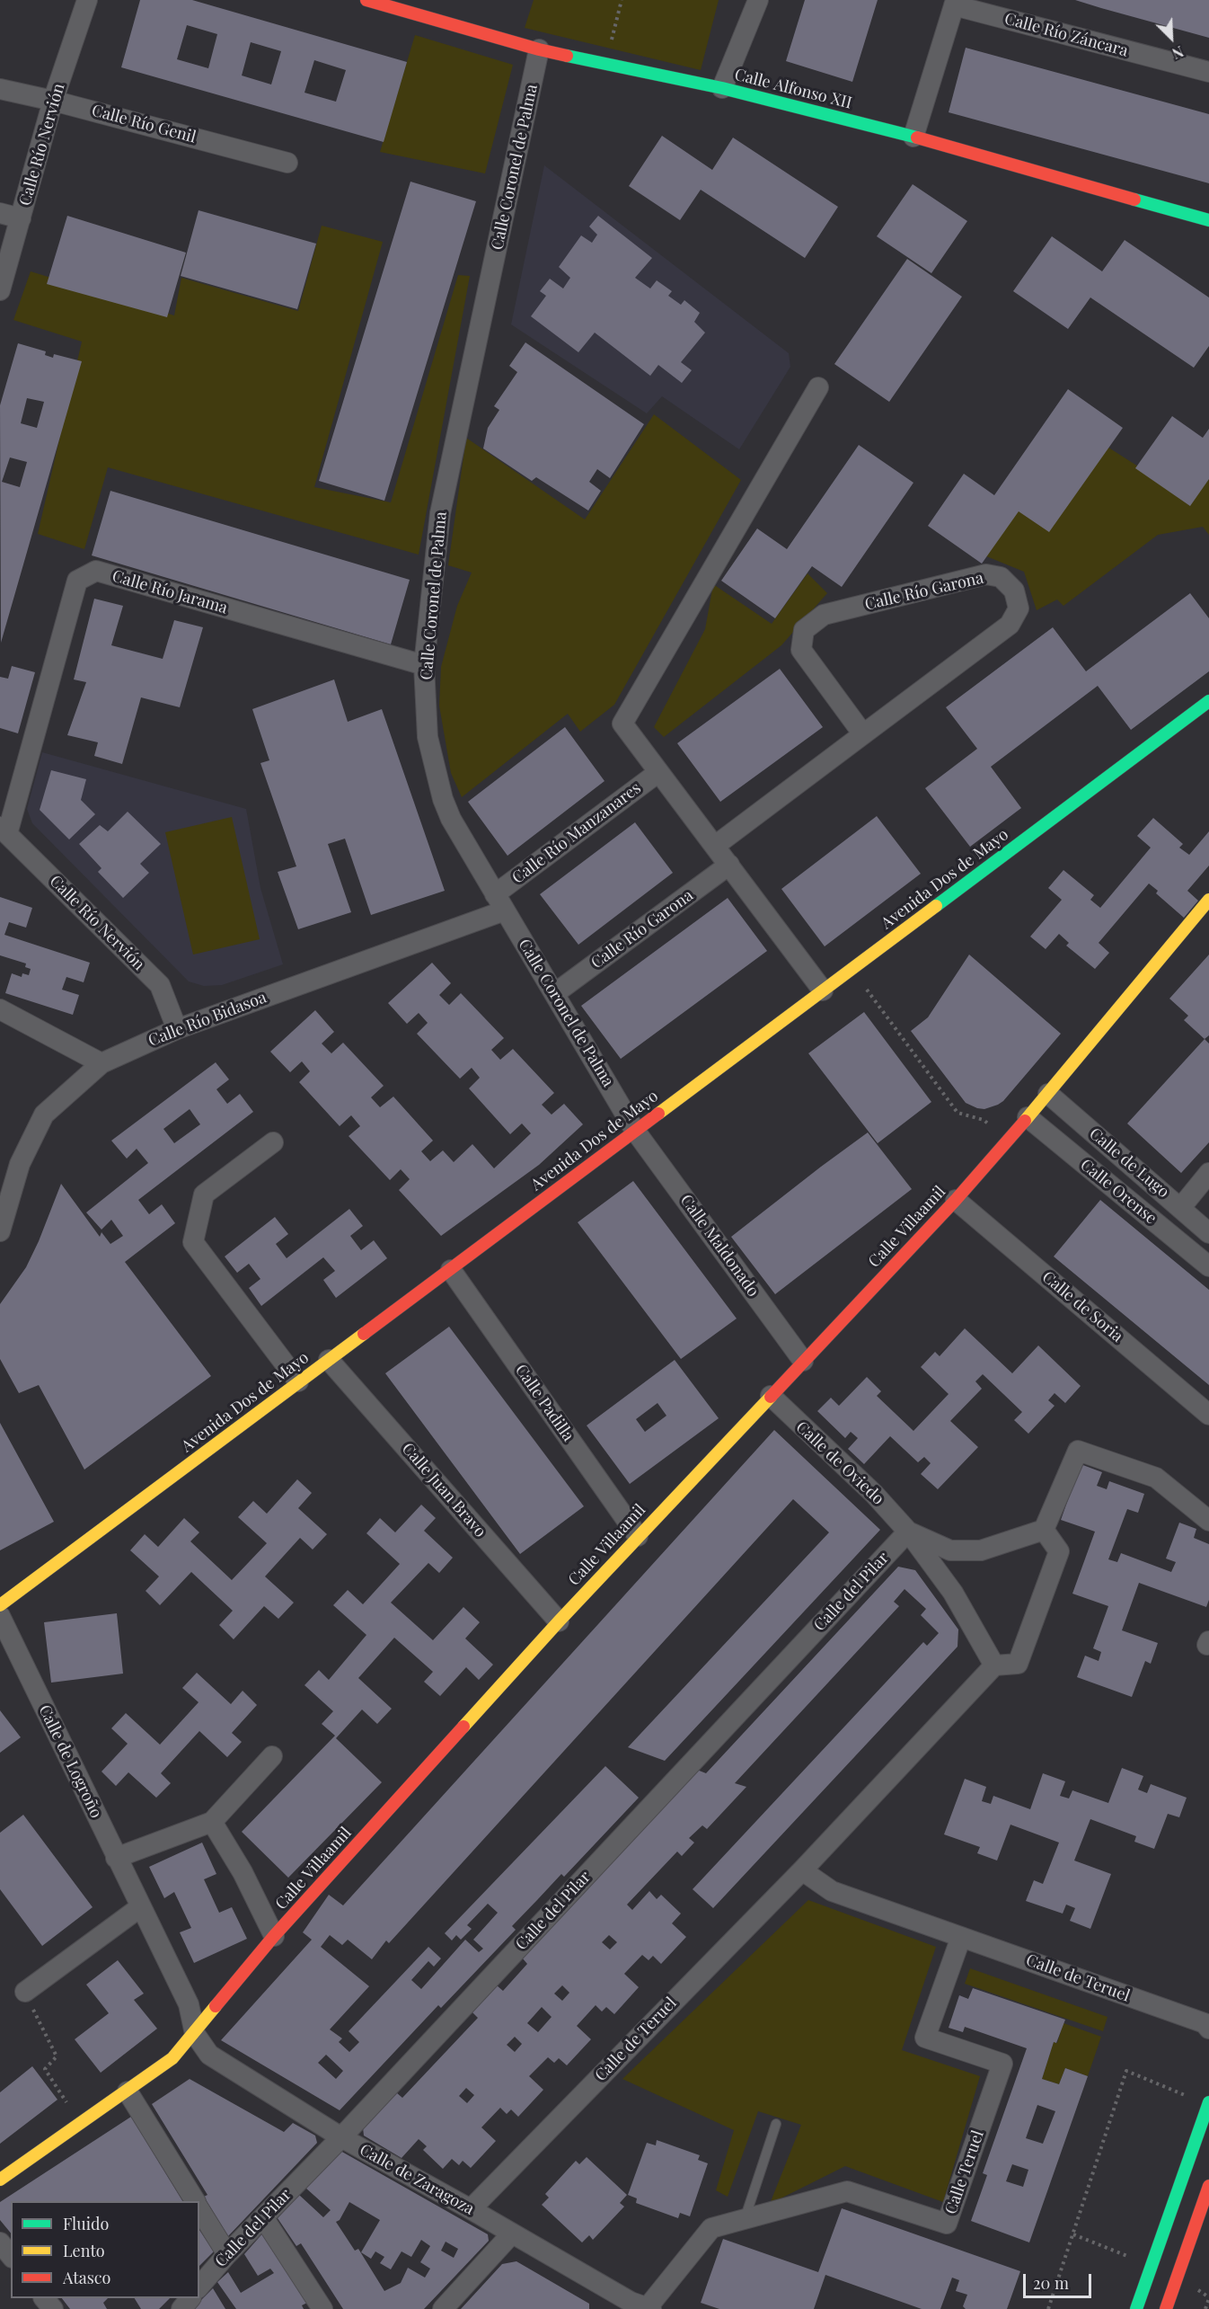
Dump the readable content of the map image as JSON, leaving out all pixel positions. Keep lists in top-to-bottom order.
{
  "streets": {
    "street": [
      "Calle Río Záncara",
      "Calle Alfonso XII",
      "Calle Río Genil",
      "Calle Río Nervión",
      "Calle Coronel de Palma",
      "Calle Río Garona",
      "Calle Río Jarama",
      "Calle Río Manzanares",
      "Avenida Dos de Mayo",
      "Calle Río Bidasoa",
      "Calle de Lugo",
      "Calle Orense",
      "Calle Villaamil",
      "Calle Maldonado",
      "Calle de Soria",
      "Calle Padilla",
      "Calle de Oviedo",
      "Calle Juan Bravo",
      "Calle del Pilar",
      "Calle de Logroño",
      "Calle de Teruel",
      "Calle Teruel",
      "Calle de Zaragoza"
    ]
  },
  "crossings": [
    ["Calle Alfonso XII", "Calle Coronel de Palma"],
    ["Calle Río Genil", "Calle Río Nervión"],
    ["Calle Río Nervión", "Calle Río Jarama"],
    ["Calle Río Nervión", "Calle Río Bidasoa"],
    ["Calle Coronel de Palma", "Calle Río Garona"],
    ["Calle Coronel de Palma", "Calle Río Jarama"],
    ["Calle Coronel de Palma", "Calle Río Manzanares"],
    ["Calle Coronel de Palma", "Avenida Dos de Mayo"],
    ["Calle Coronel de Palma", "Calle Río Bidasoa"],
    ["Calle Coronel de Palma", "Calle Maldonado"],
    ["Calle Río Manzanares", "Calle Río Bidasoa"],
    ["Avenida Dos de Mayo", "Calle Maldonado"],
    ["Avenida Dos de Mayo", "Calle Padilla"],
    ["Avenida Dos de Mayo", "Calle Juan Bravo"],
    ["Calle de Lugo", "Calle Villaamil"],
    ["Calle Orense", "Calle Villaamil"],
    ["Calle Villaamil", "Calle Maldonado"],
    ["Calle Villaamil", "Calle de Soria"],
    ["Calle Villaamil", "Calle Padilla"],
    ["Calle Villaamil", "Calle de Oviedo"],
    ["Calle Villaamil", "Calle Juan Bravo"],
    ["Calle Villaamil", "Calle de Logroño"],
    ["Calle Villaamil", "Calle de Zaragoza"],
    ["Calle de Oviedo", "Calle del Pilar"],
    ["Calle de Oviedo", "Calle de Teruel"],
    ["Calle del Pilar", "Calle de Zaragoza"],
    ["Calle de Logroño", "Calle de Zaragoza"],
    ["Calle de Teruel", "Calle Teruel"],
    ["Calle de Teruel", "Calle de Zaragoza"],
    ["Calle Teruel", "Calle de Zaragoza"]
  ],
  "legend": ["Fluido", "Lento", "Atasco"],
  "scale_bar": "20 m",
  "north": "bottom right"
}
